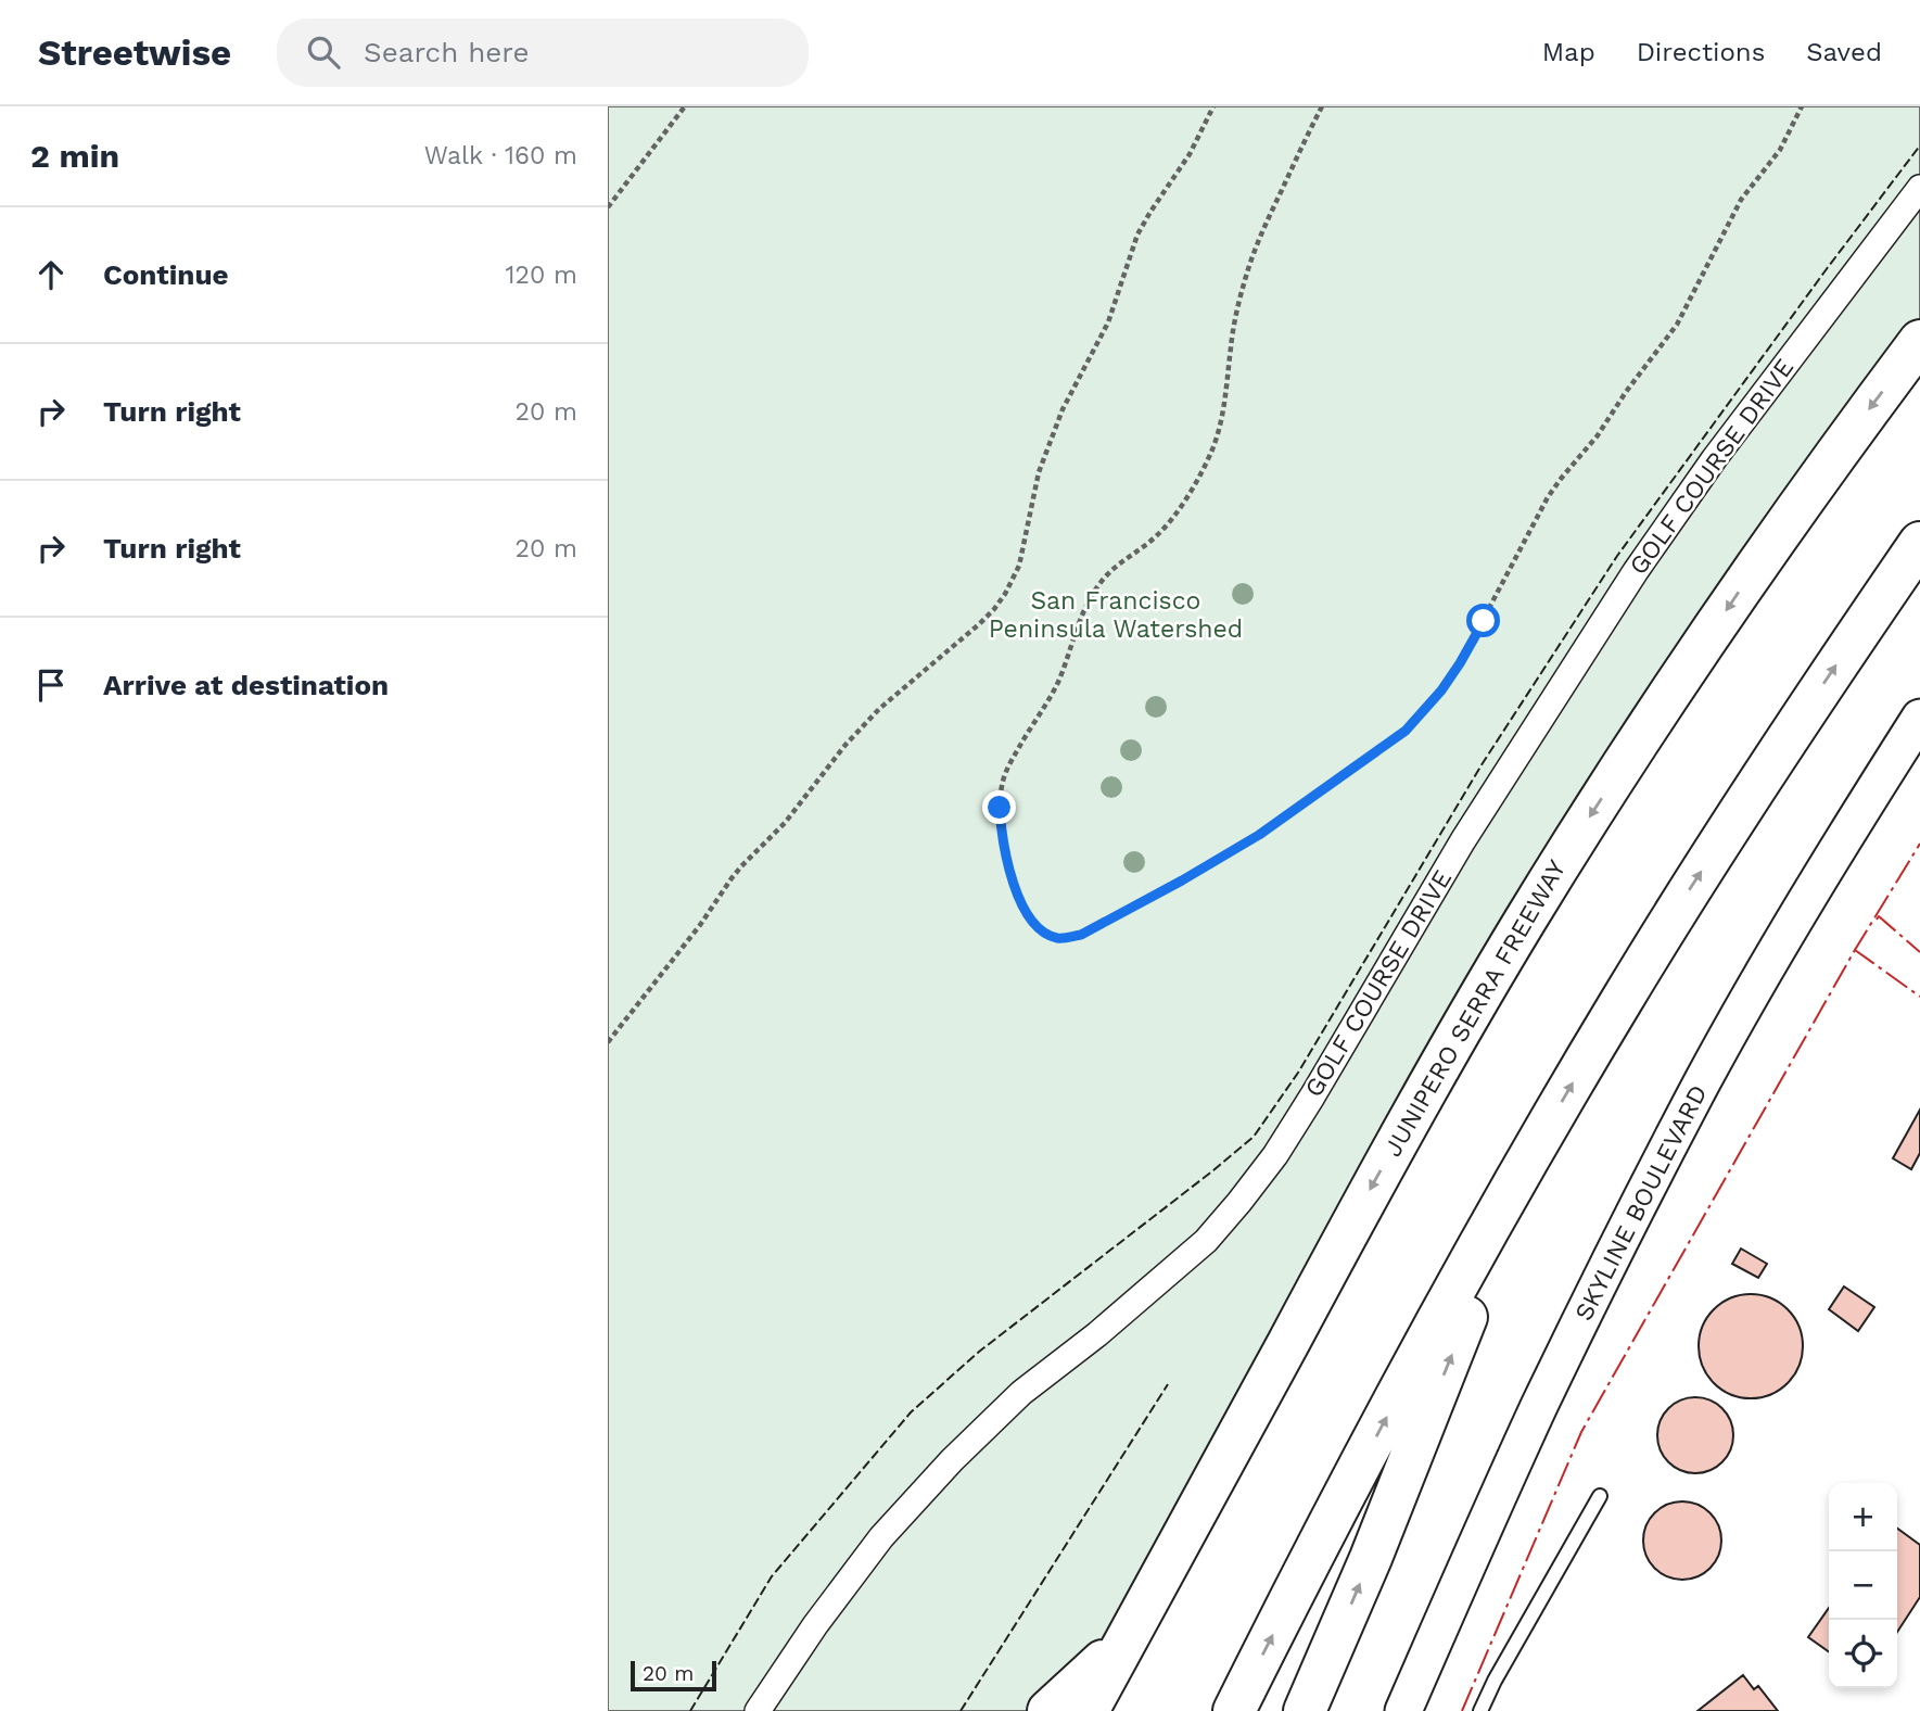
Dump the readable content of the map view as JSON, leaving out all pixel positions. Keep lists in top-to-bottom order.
{
  "streets": {
    "highway": ["JUNIPERO SERRA FREEWAY"],
    "main road": ["SKYLINE BOULEVARD"],
    "street": ["GOLF COURSE DRIVE"]
  },
  "parks": ["San Francisco Peninsula Watershed"],
  "scale_bar": "20 m",
  "page": {
    "header": "Streetwise",
    "search": "Search here",
    "nav": ["Map", "Directions", "Saved"],
    "heading": ["2 min", "Walk · 160 m"],
    "list": [
      ["Continue", "120 m"],
      ["Turn right", "20 m"],
      ["Turn right", "20 m"],
      "Arrive at destination"
    ],
    "map_buttons": ["+", "−"],
    "scale": "20 m"
  }
}
